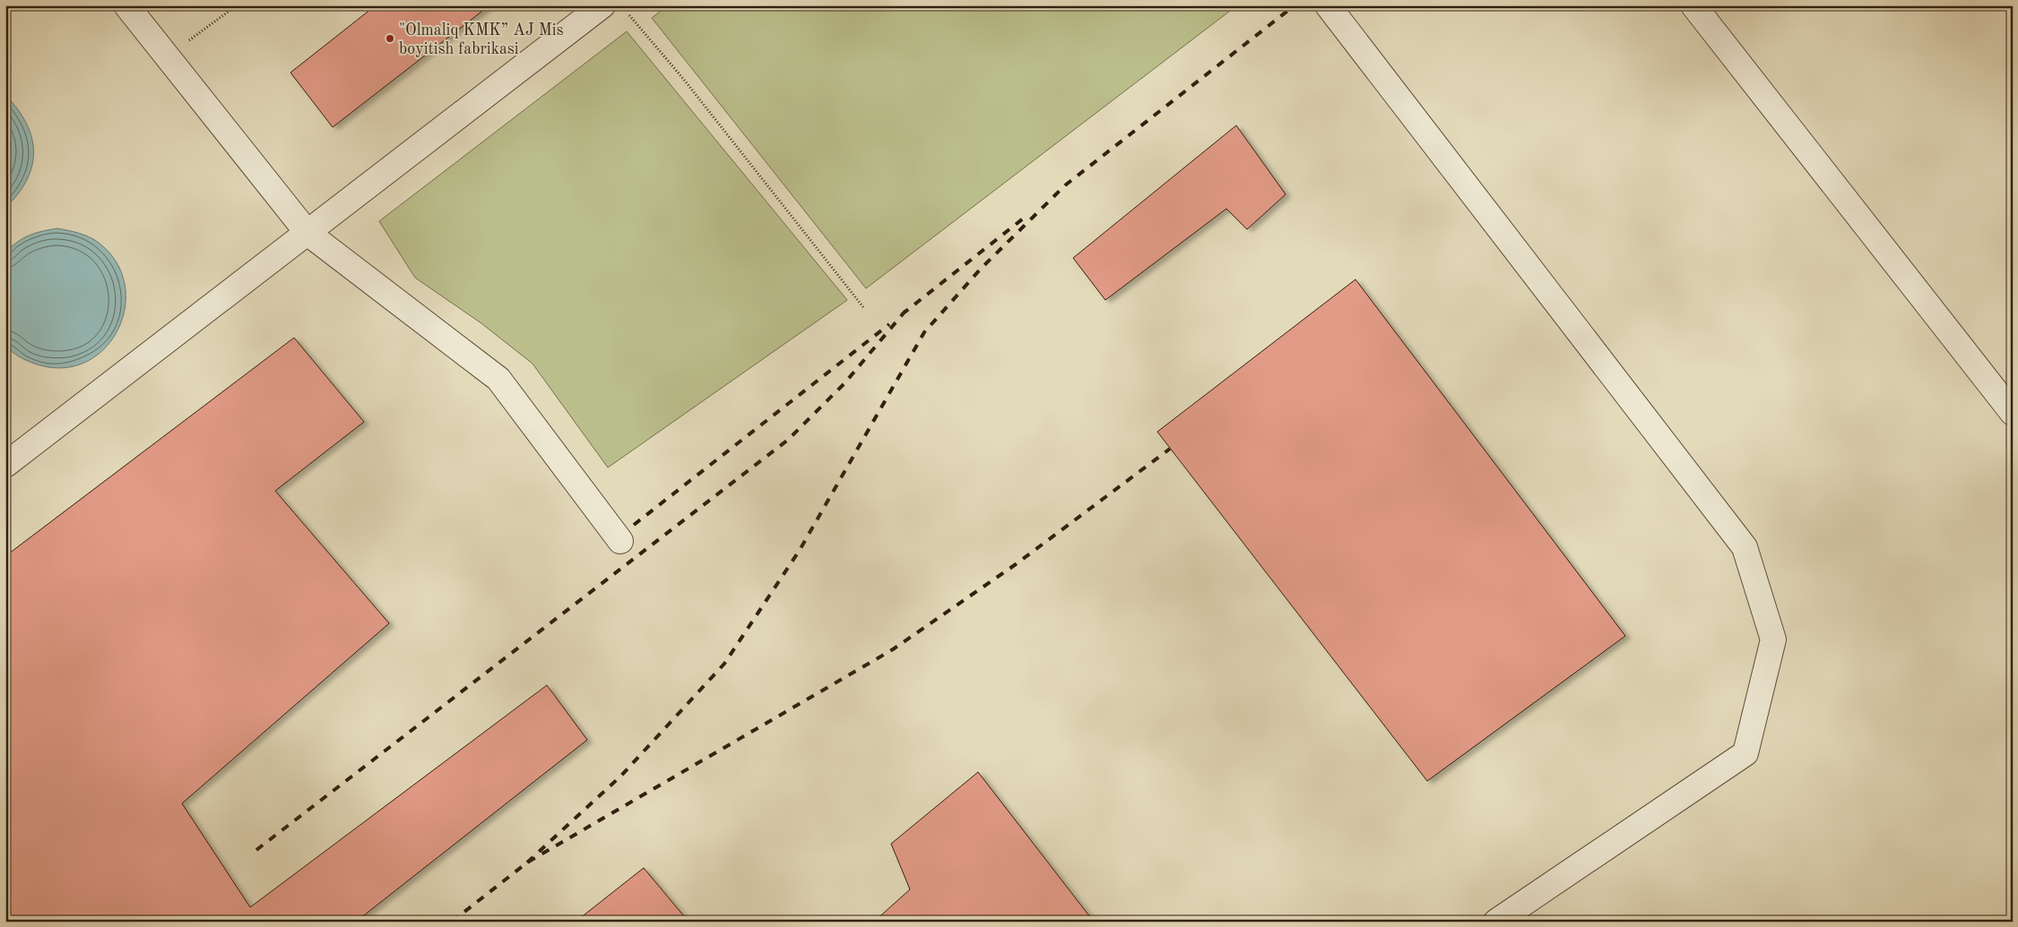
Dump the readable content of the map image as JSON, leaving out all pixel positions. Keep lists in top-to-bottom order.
{
  "places": ["\"Olmaliq KMK” AJ Mis boyitish fabrikasi"]
}
